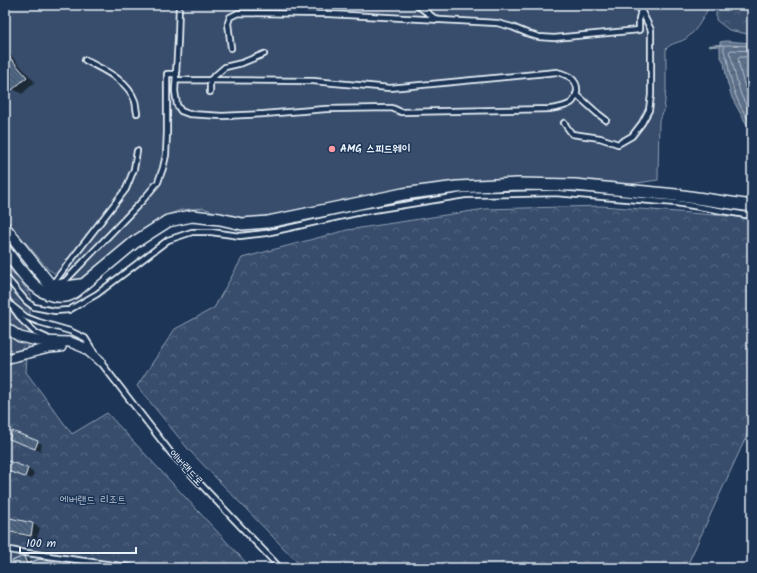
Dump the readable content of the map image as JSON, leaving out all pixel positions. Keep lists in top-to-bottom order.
{
  "streets": {
    "lane": ["에버랜드로"]
  },
  "parks": ["에버랜드 리조트"],
  "places": ["AMG 스피드웨이"],
  "scale_bar": "100 m"
}
